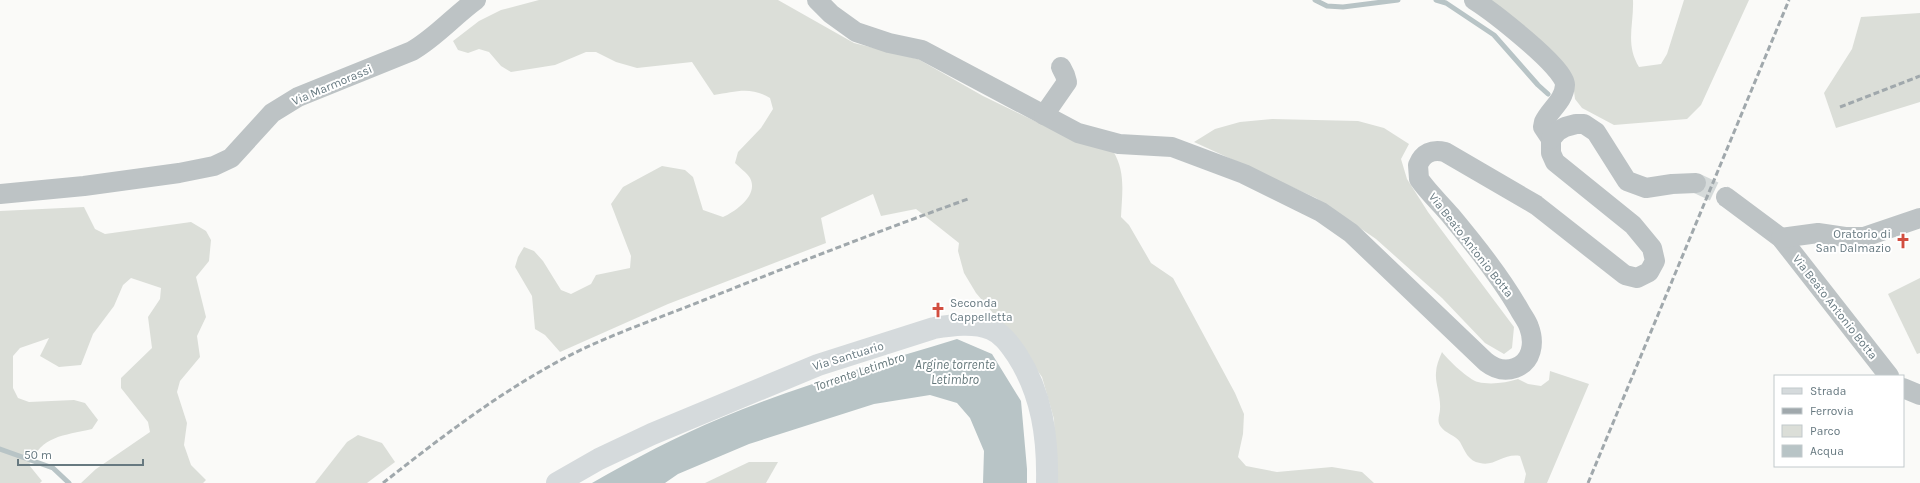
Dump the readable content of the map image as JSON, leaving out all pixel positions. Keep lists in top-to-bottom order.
{
  "streets": {
    "main road": ["Via Santuario"],
    "street": ["Via Marmorassi", "Via Beato Antonio Botta"]
  },
  "water": ["Argine torrente Letimbro", "Torrente Letimbro"],
  "places": {
    "church": ["Oratorio di San Dalmazio", "Seconda Cappelletta"]
  },
  "legend": [
    "Strada",
    "Ferrovia",
    "Parco",
    "Acqua"
  ],
  "scale_bar": "50 m"
}
